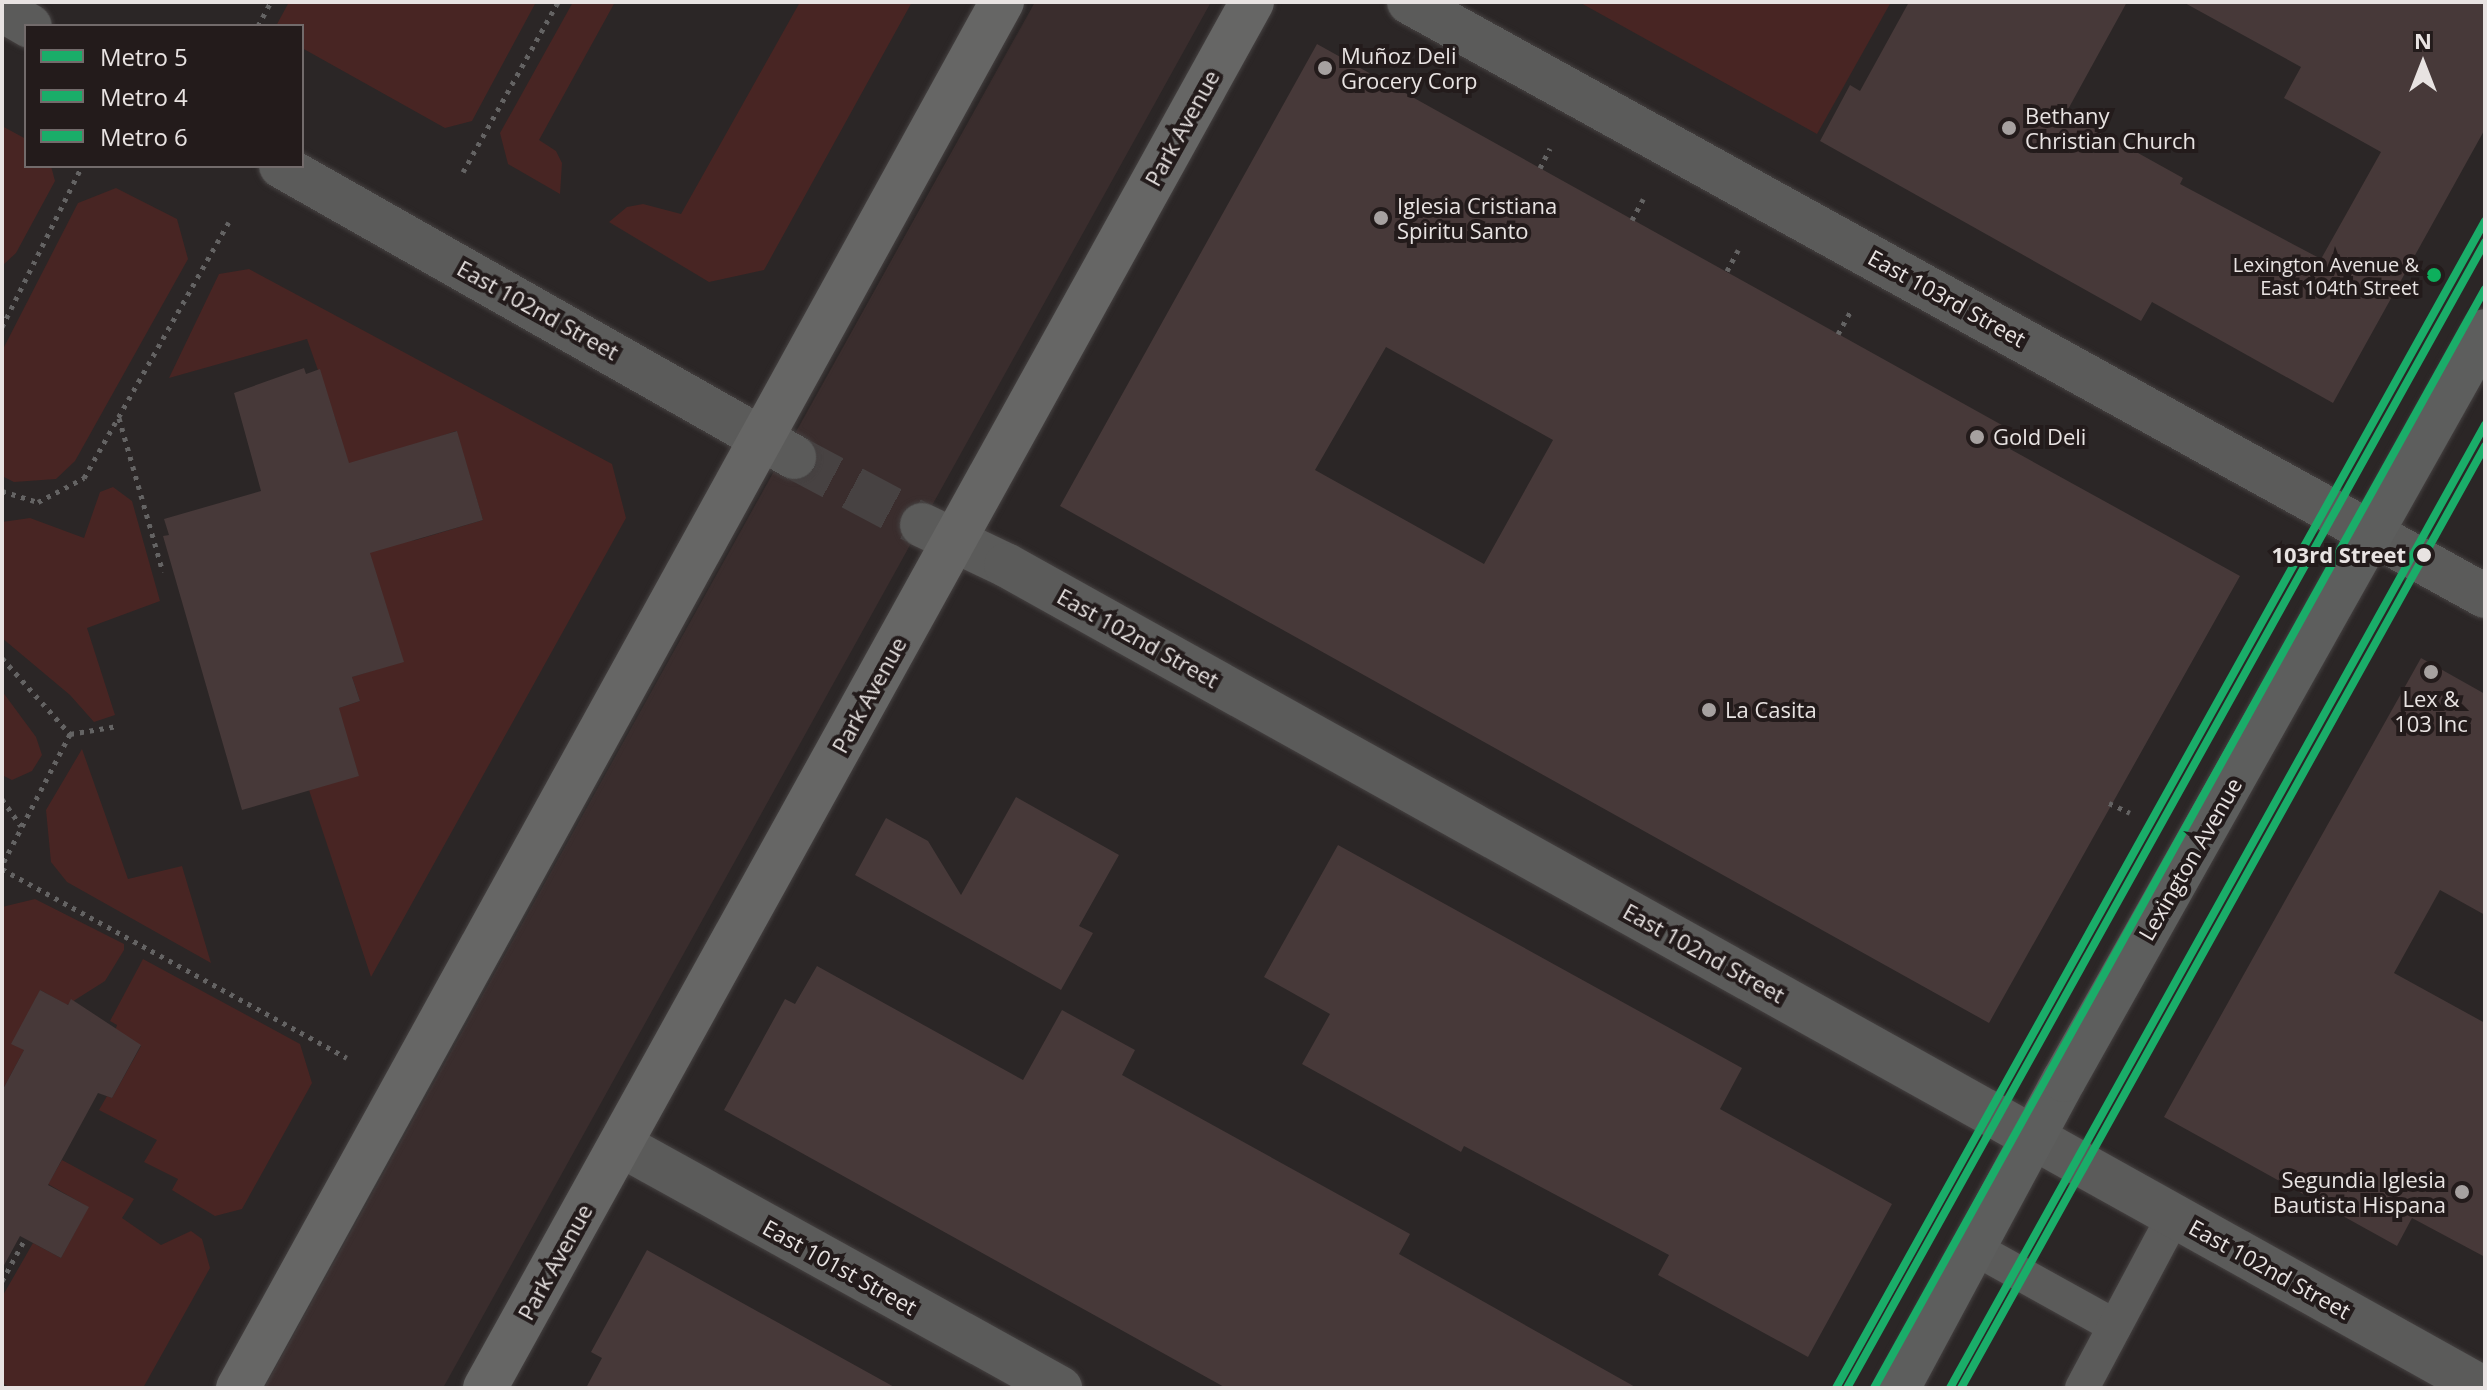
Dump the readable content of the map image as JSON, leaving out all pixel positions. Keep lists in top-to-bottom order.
{
  "streets": {
    "main road": ["Park Avenue", "Lexington Avenue"],
    "street": ["East 103rd Street", "East 102nd Street", "East 101st Street"]
  },
  "crossings": [
    ["Park Avenue", "East 102nd Street"],
    ["Park Avenue", "East 101st Street"],
    ["East 103rd Street", "Lexington Avenue"],
    ["East 102nd Street", "Lexington Avenue"]
  ],
  "places": [
    "Muñoz Deli Grocery Corp",
    "Bethany Christian Church",
    "Iglesia Cristiana Spiritu Santo",
    "Lexington Avenue & East 104th Street",
    "Gold Deli",
    "103rd Street",
    "Lex & 103 Inc",
    "La Casita",
    "Segundia Iglesia Bautista Hispana"
  ],
  "lines": ["metro line 6", "metro line 4", "metro line 5"],
  "legend": ["Metro 5", "Metro 4", "Metro 6"],
  "north": "top"
}
